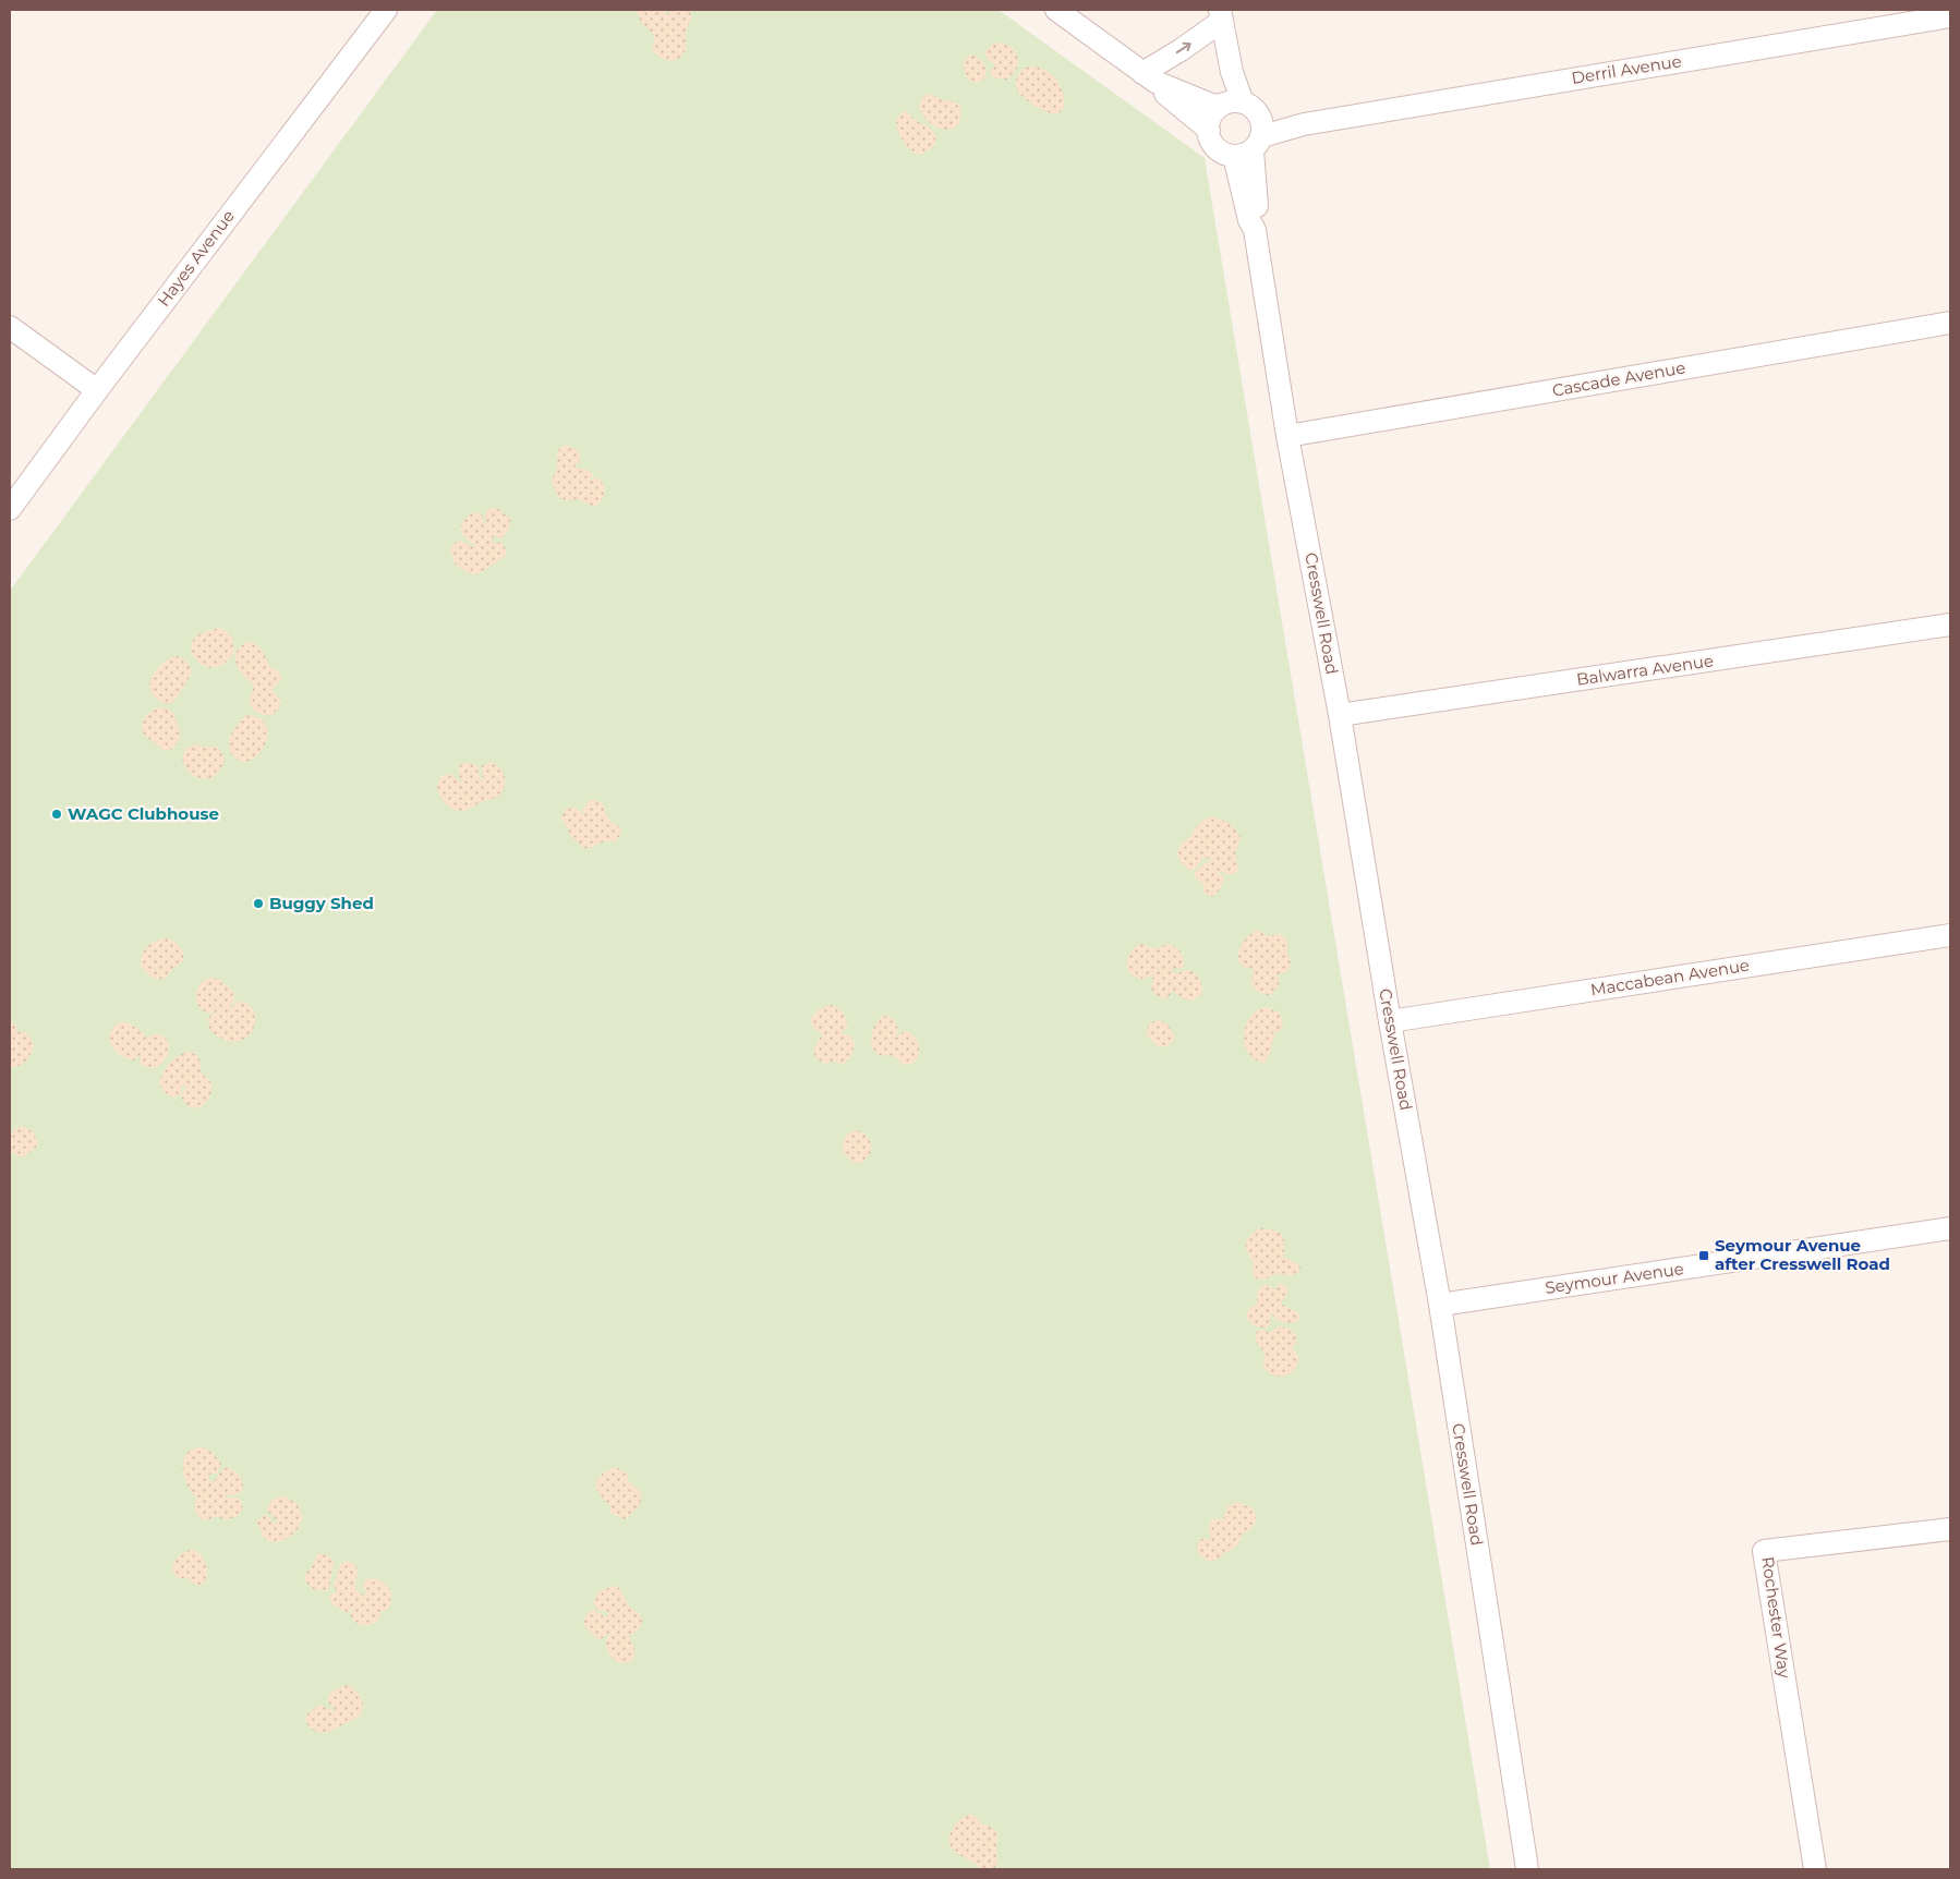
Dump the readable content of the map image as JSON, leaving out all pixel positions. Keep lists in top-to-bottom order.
{
  "streets": {
    "street": [
      "Derril Avenue",
      "Hayes Avenue",
      "Cascade Avenue",
      "Cresswell Road",
      "Balwarra Avenue",
      "Maccabean Avenue",
      "Seymour Avenue",
      "Rochester Way"
    ]
  },
  "crossings": [
    ["Derril Avenue", "Cresswell Road"],
    ["Cascade Avenue", "Cresswell Road"],
    ["Cresswell Road", "Balwarra Avenue"],
    ["Cresswell Road", "Maccabean Avenue"],
    ["Cresswell Road", "Seymour Avenue"]
  ],
  "places": {
    "other": ["WAGC Clubhouse", "Buggy Shed"],
    "transit": ["Seymour Avenue after Cresswell Road"]
  }
}
